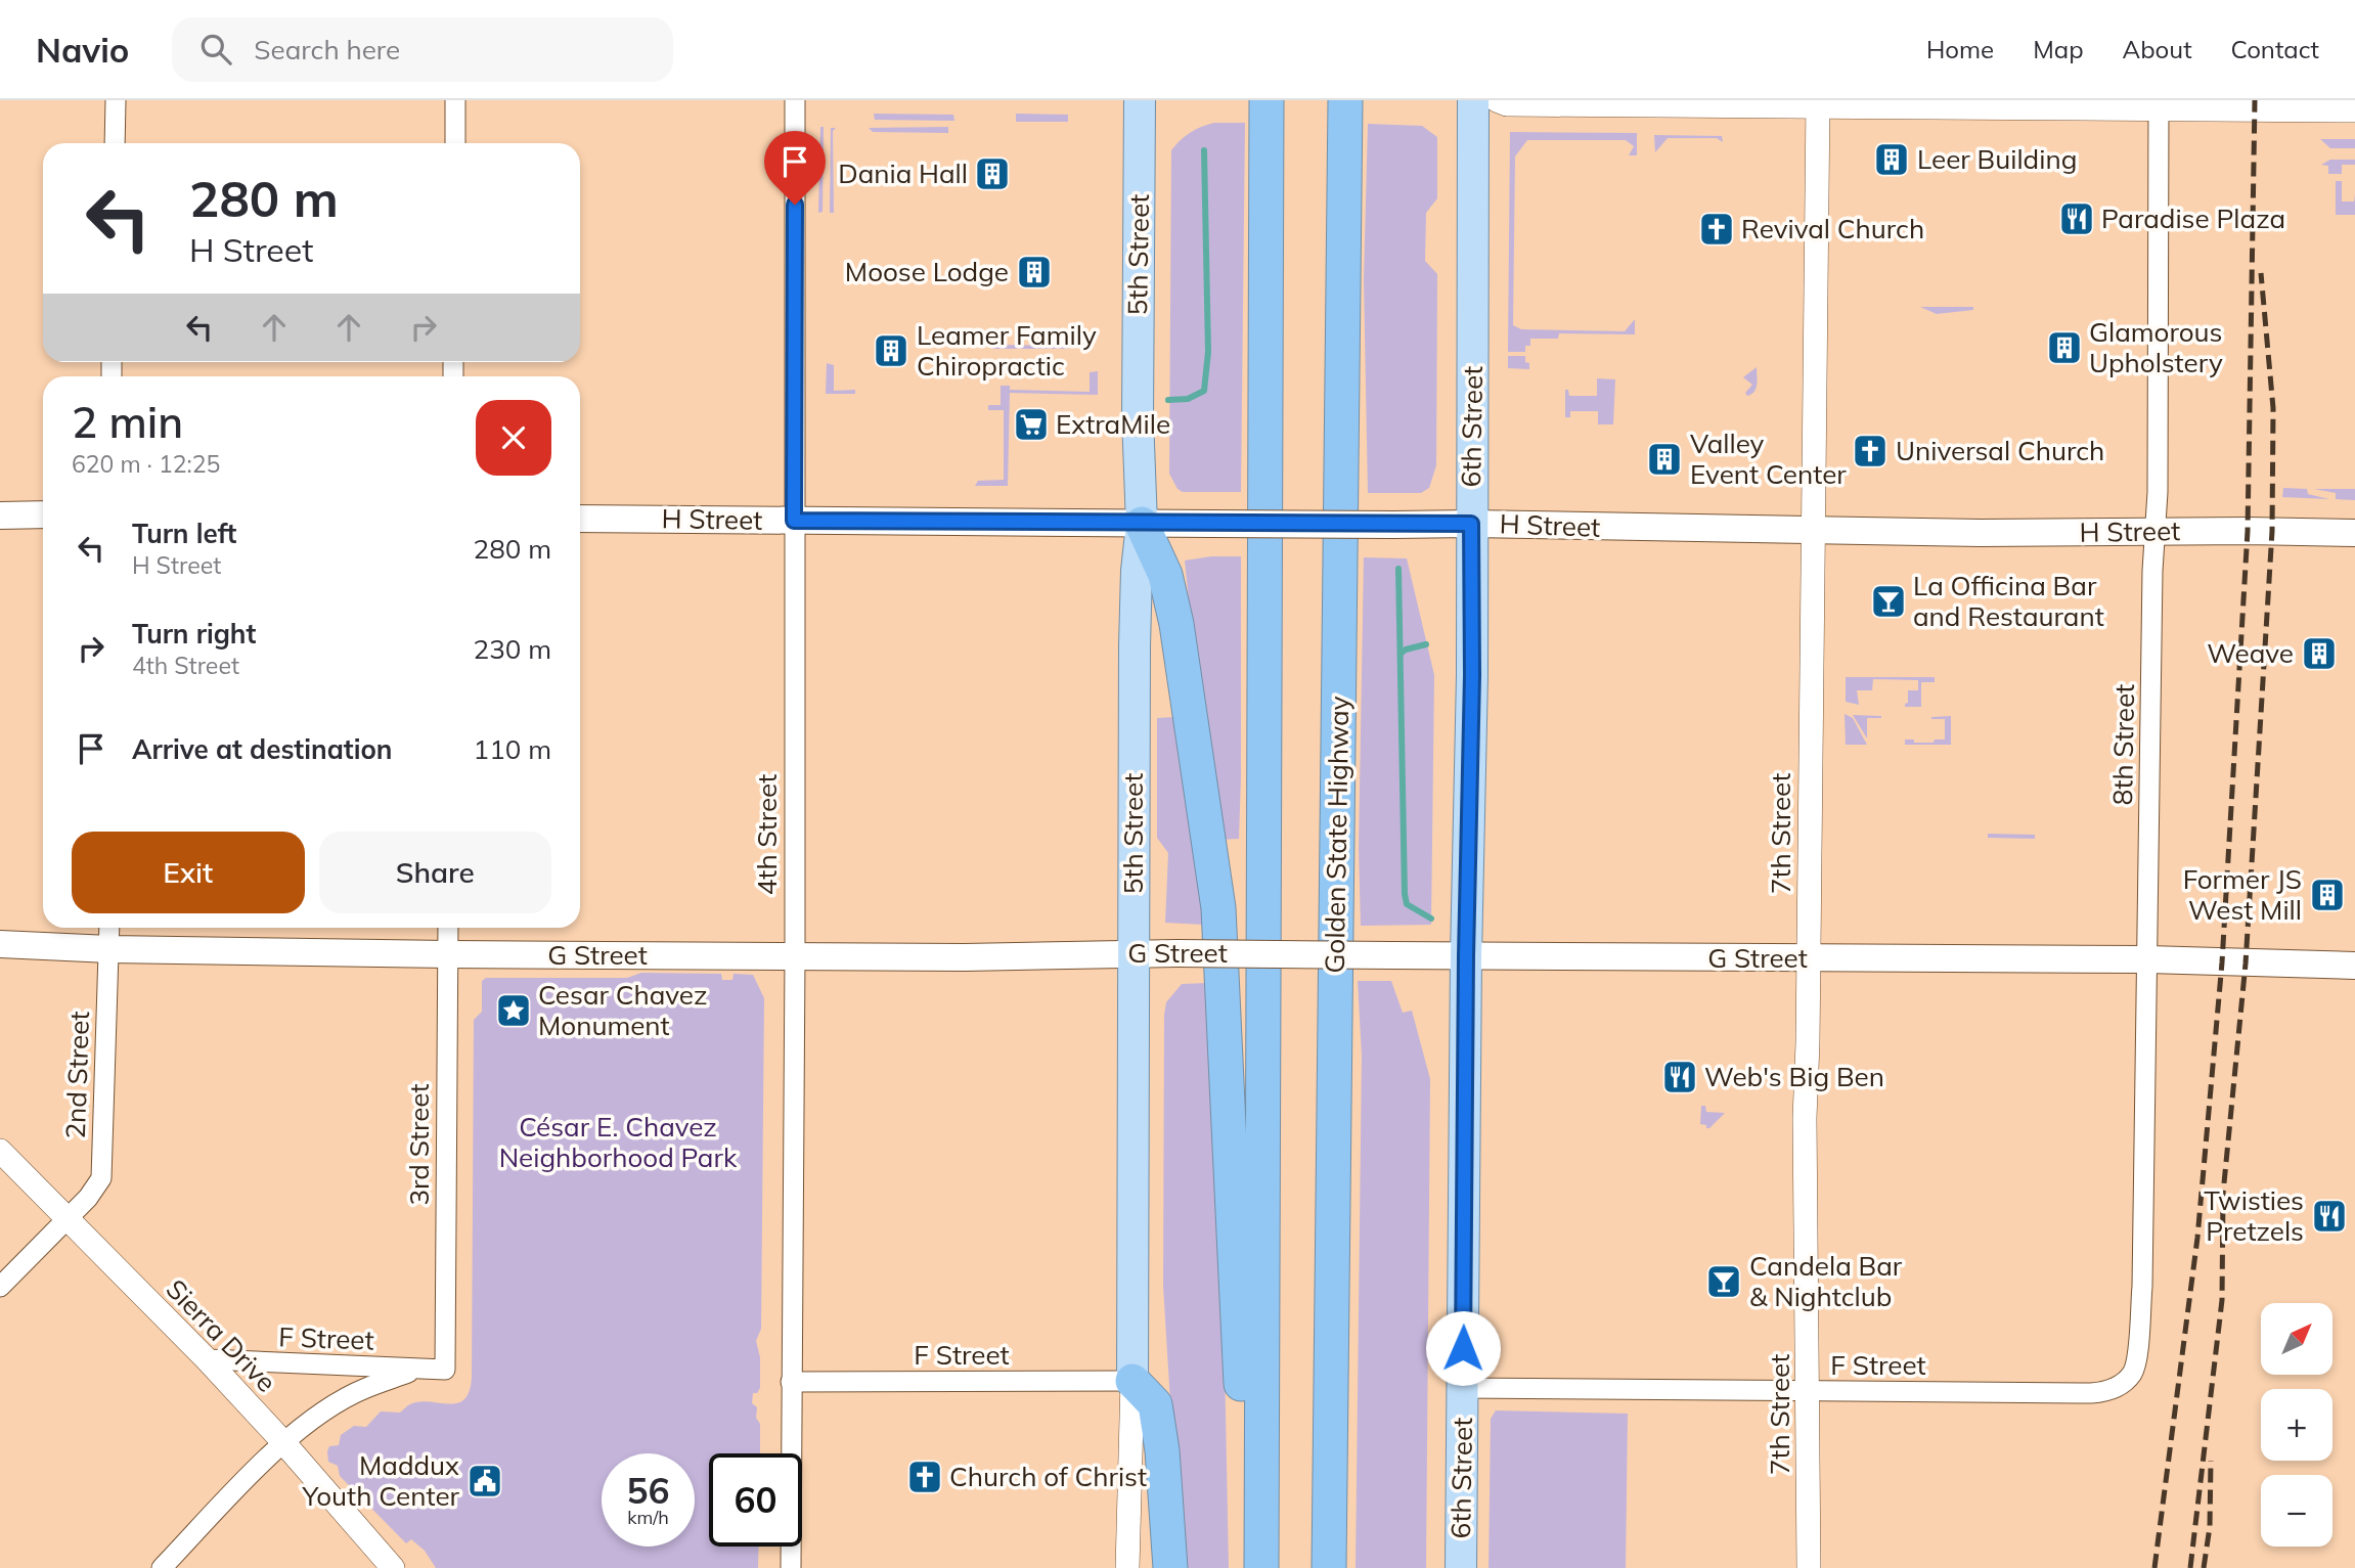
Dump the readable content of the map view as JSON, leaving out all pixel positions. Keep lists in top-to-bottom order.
{
  "streets": {
    "highway": ["Golden State Highway"],
    "main road": [
      "5th Street",
      "6th Street",
      "H Street",
      "G Street"
    ],
    "street": [
      "8th Street",
      "7th Street",
      "4th Street",
      "2nd Street",
      "3rd Street",
      "Sierra Drive",
      "F Street"
    ]
  },
  "crossings": [
    ["5th Street", "H Street"],
    ["5th Street", "G Street"],
    ["5th Street", "F Street"],
    ["6th Street", "H Street"],
    ["6th Street", "G Street"],
    ["6th Street", "F Street"],
    ["H Street", "8th Street"],
    ["H Street", "7th Street"],
    ["H Street", "4th Street"],
    ["8th Street", "G Street"],
    ["8th Street", "F Street"],
    ["7th Street", "G Street"],
    ["7th Street", "F Street"],
    ["4th Street", "G Street"],
    ["4th Street", "F Street"],
    ["G Street", "2nd Street"],
    ["G Street", "3rd Street"],
    ["2nd Street", "Sierra Drive"],
    ["3rd Street", "F Street"],
    ["Sierra Drive", "F Street"]
  ],
  "parks": ["César E. Chavez Neighborhood Park"],
  "places": {
    "building": [
      "Leer Building",
      "Dania Hall",
      "Moose Lodge",
      "Glamorous Upholstery",
      "Leamer Family Chiropractic",
      "Valley Event Center",
      "Weave",
      "Former JS West Mill"
    ],
    "restaurant": ["Paradise Plaza", "Web's Big Ben", "Twisties Pretzels"],
    "church": ["Revival Church", "Universal Church", "Church of Christ"],
    "supermarket": ["ExtraMile"],
    "bar": ["La Officina Bar and Restaurant", "Candela Bar & Nightclub"],
    "place": ["Cesar Chavez Monument"],
    "public building": ["Maddux Youth Center"]
  },
  "north": "top right",
  "page": {
    "header": "Navio",
    "search": "Search here",
    "nav": [
      "Home",
      "Map",
      "About",
      "Contact"
    ],
    "turn": ["280 m", "H Street"],
    "heading": ["2 min", "620 m · 12:25"],
    "list": [
      {
        "name": "Turn left",
        "note": "H Street",
        "value": "280 m"
      },
      {
        "name": "Turn right",
        "note": "4th Street",
        "value": "230 m"
      },
      {
        "name": "Arrive at destination",
        "value": "110 m"
      }
    ],
    "buttons": ["Exit", "Share"],
    "map_buttons": ["+", "−"],
    "speed": "56 km/h",
    "limit": "60"
  }
}
